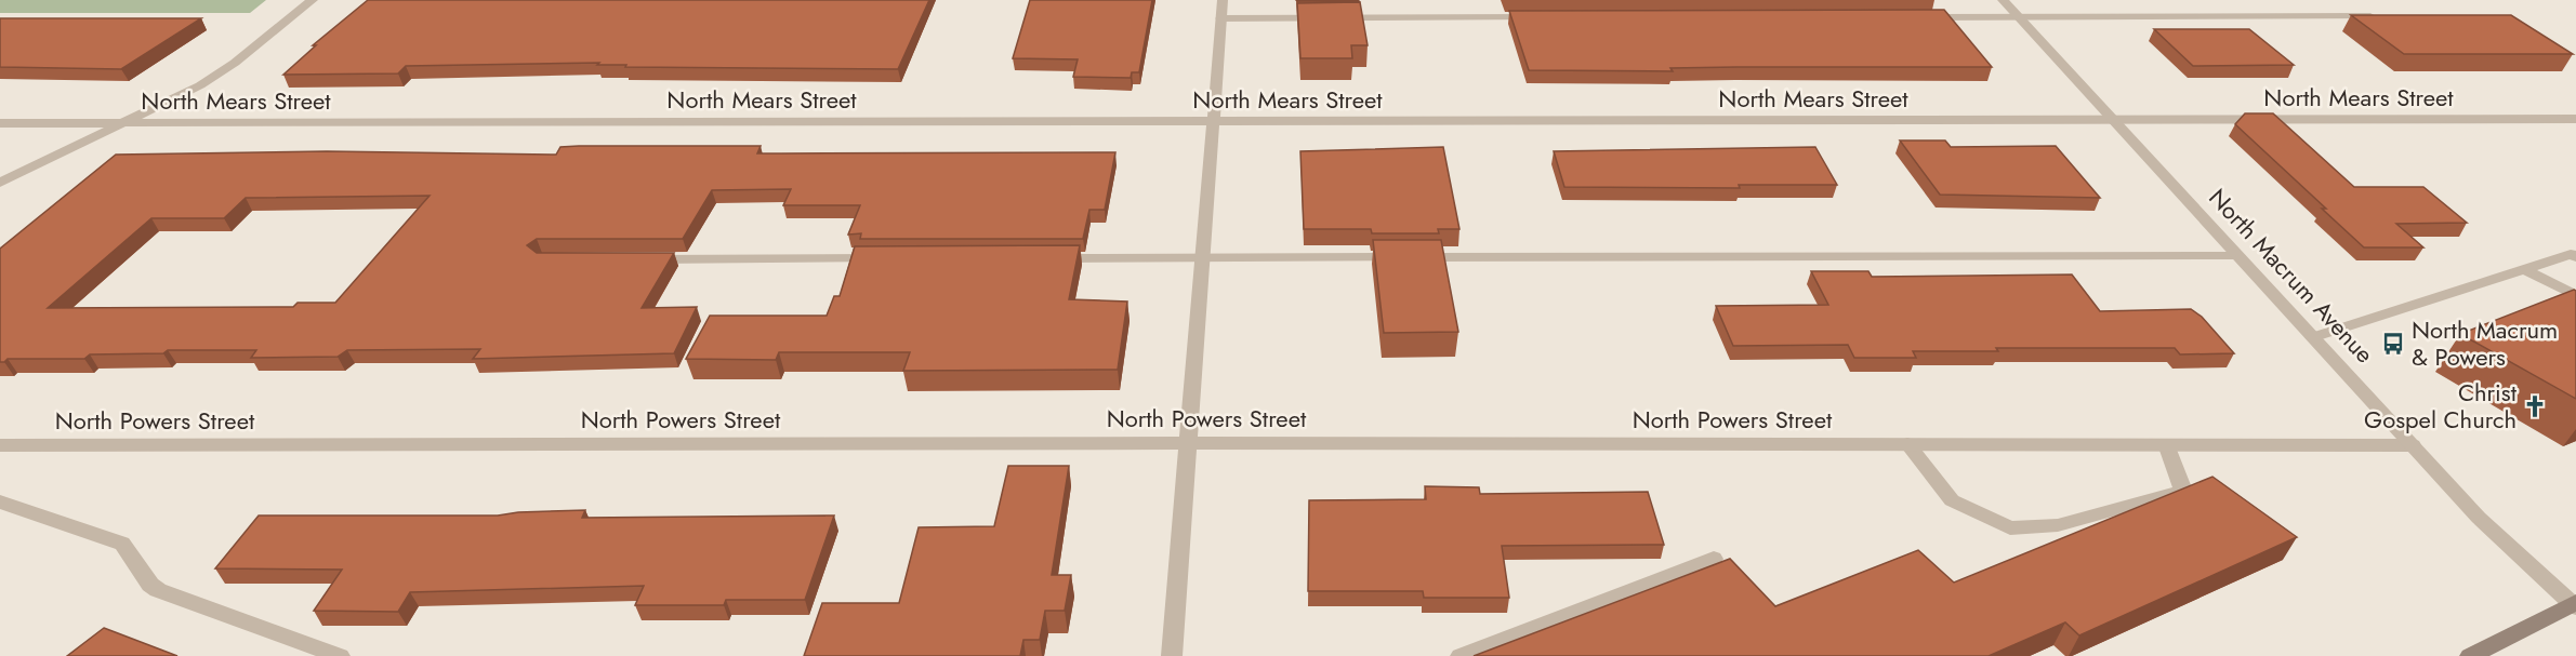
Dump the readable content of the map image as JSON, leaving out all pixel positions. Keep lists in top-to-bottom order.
{
  "streets": {
    "street": ["North Mears Street", "North Macrum Avenue", "North Powers Street"]
  },
  "crossings": [
    ["North Mears Street", "North Macrum Avenue"],
    ["North Macrum Avenue", "North Powers Street"]
  ],
  "places": {
    "bus stop": ["North Macrum & Powers"],
    "church": ["Christ Gospel Church"]
  }
}
